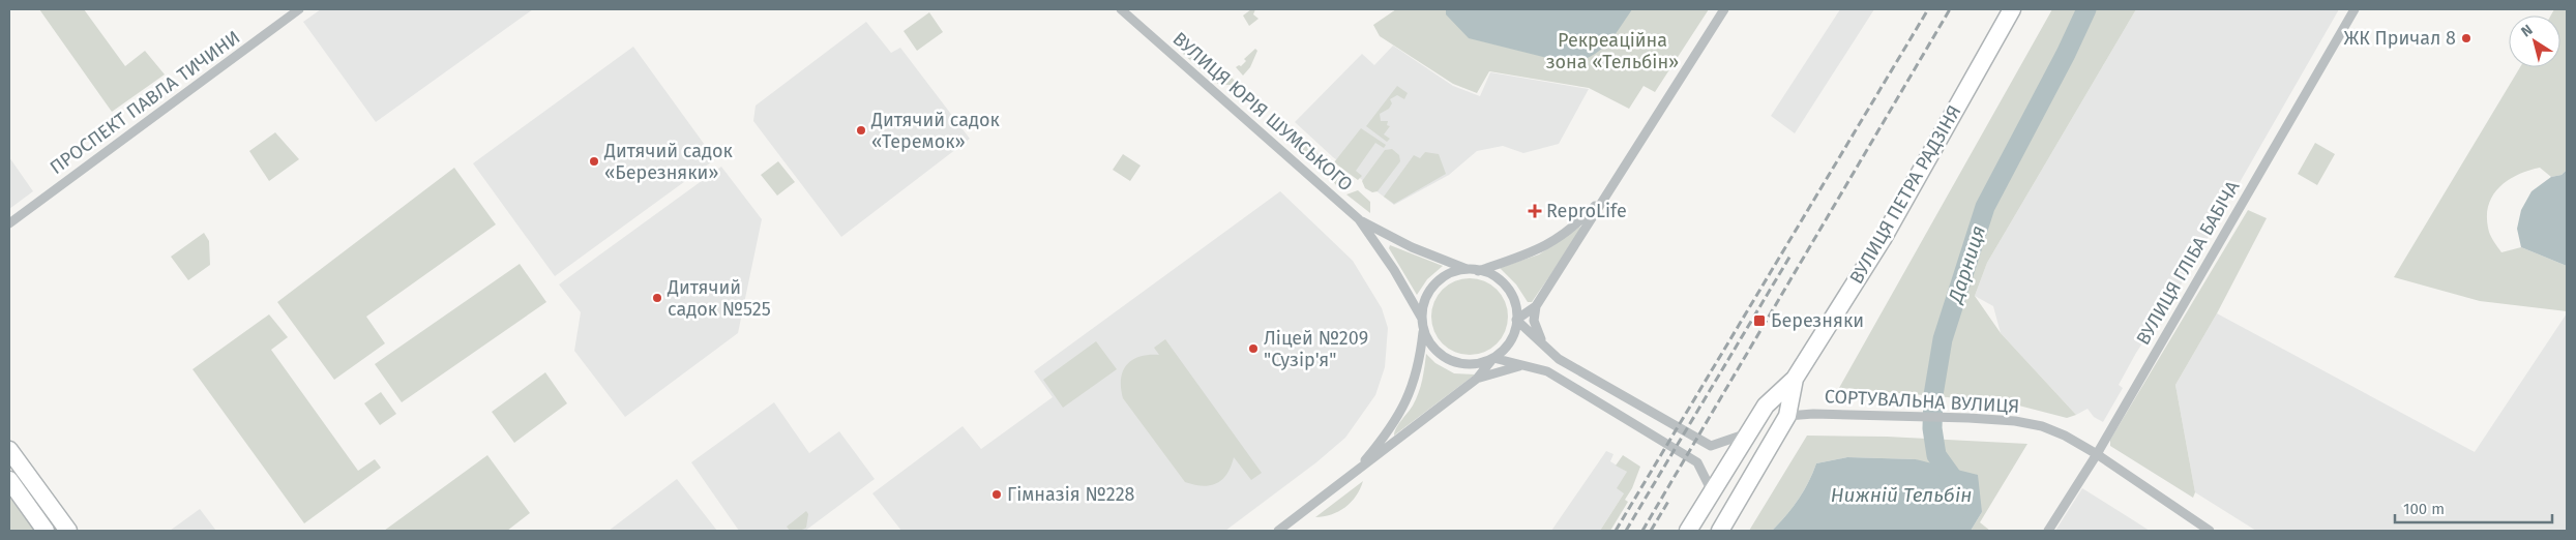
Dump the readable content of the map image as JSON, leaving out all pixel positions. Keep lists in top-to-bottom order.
{
  "streets": {
    "main road": ["ВУЛИЦЯ ПЕТРА РАДЗІНЯ"],
    "street": [
      "ПРОСПЕКТ ПАВЛА ТИЧИНИ",
      "ВУЛИЦЯ ЮРІЯ ШУМСЬКОГО",
      "ВУЛИЦЯ ГЛІБА БАБІЧА",
      "СОРТУВАЛЬНА ВУЛИЦЯ"
    ]
  },
  "crossings": [
    ["ВУЛИЦЯ ПЕТРА РАДЗІНЯ", "СОРТУВАЛЬНА ВУЛИЦЯ"],
    ["ВУЛИЦЯ ГЛІБА БАБІЧА", "СОРТУВАЛЬНА ВУЛИЦЯ"]
  ],
  "water": ["Дарниця", "Нижній Тельбін"],
  "parks": ["Рекреаційна зона «Тельбін»"],
  "places": {
    "other": [
      "ЖК Причал 8",
      "Дитячий садок «Теремок»",
      "Дитячий садок «Березняки»",
      "Дитячий садок №525",
      "Ліцей №209 \"Сузір'я\"",
      "Гімназія №228"
    ],
    "health": ["ReproLife"],
    "transit": ["Березняки"]
  },
  "scale_bar": "100 m",
  "north": "top left"
}
